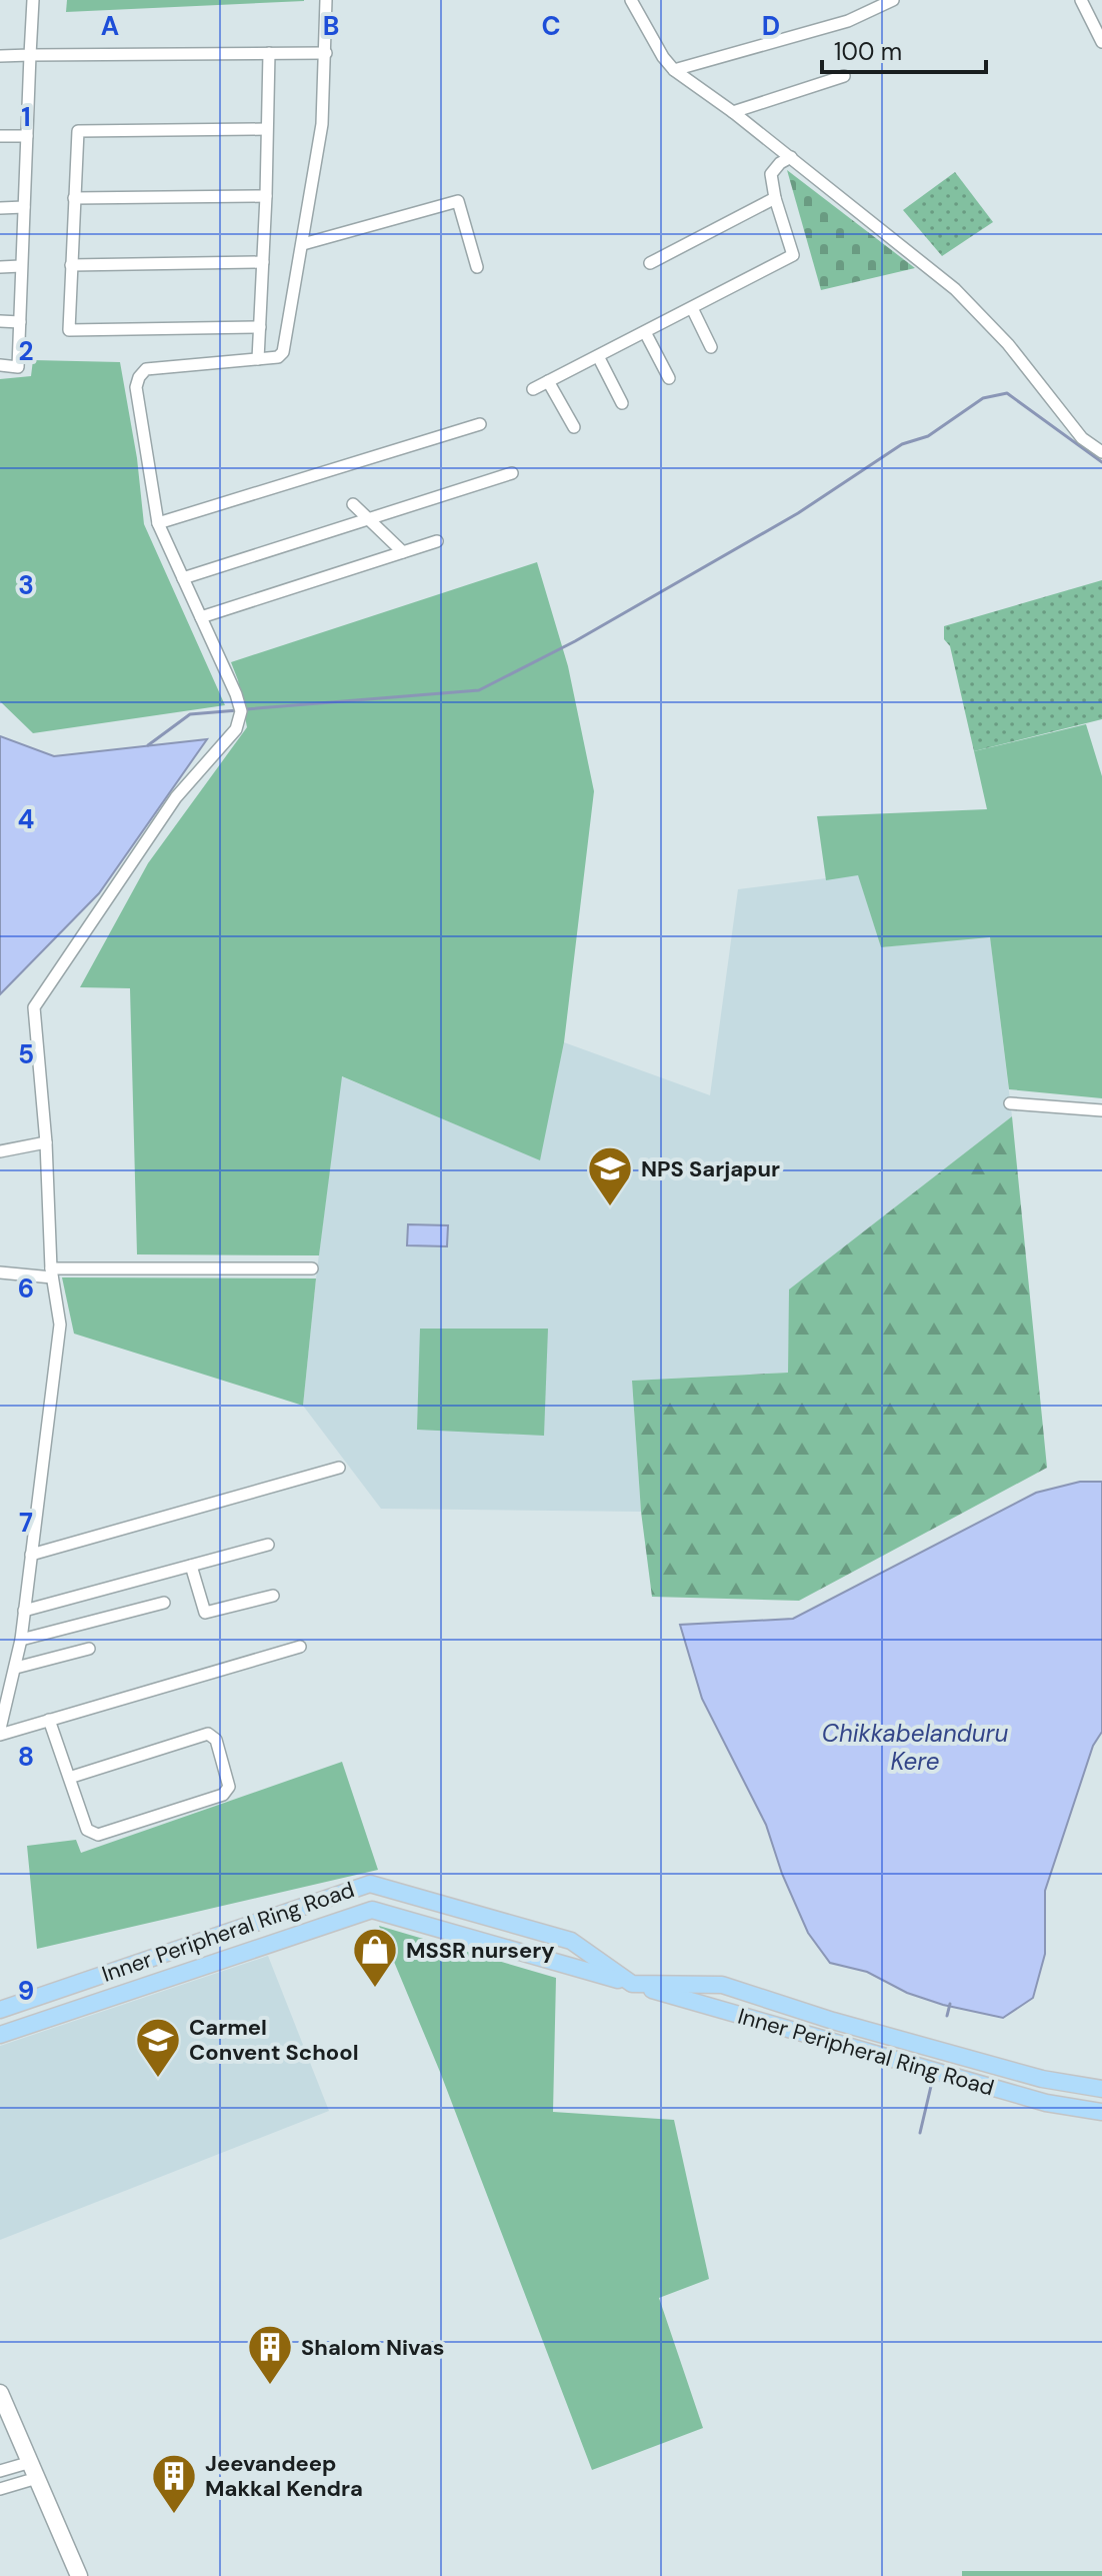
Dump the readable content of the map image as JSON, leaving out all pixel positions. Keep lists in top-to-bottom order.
{
  "streets": {
    "main road": ["Inner Peripheral Ring Road"]
  },
  "water": ["Chikkabelanduru Kere"],
  "places": {
    "school or university": ["NPS Sarjapur", "Carmel Convent School"],
    "shop": ["MSSR nursery"],
    "building": ["Shalom Nivas", "Jeevandeep Makkal Kendra"]
  },
  "scale_bar": "100 m",
  "grid": {
    "columns": [
      "A",
      "B",
      "C",
      "D"
    ],
    "rows": [
      "1",
      "2",
      "3",
      "4",
      "5",
      "6",
      "7",
      "8",
      "9"
    ]
  }
}
